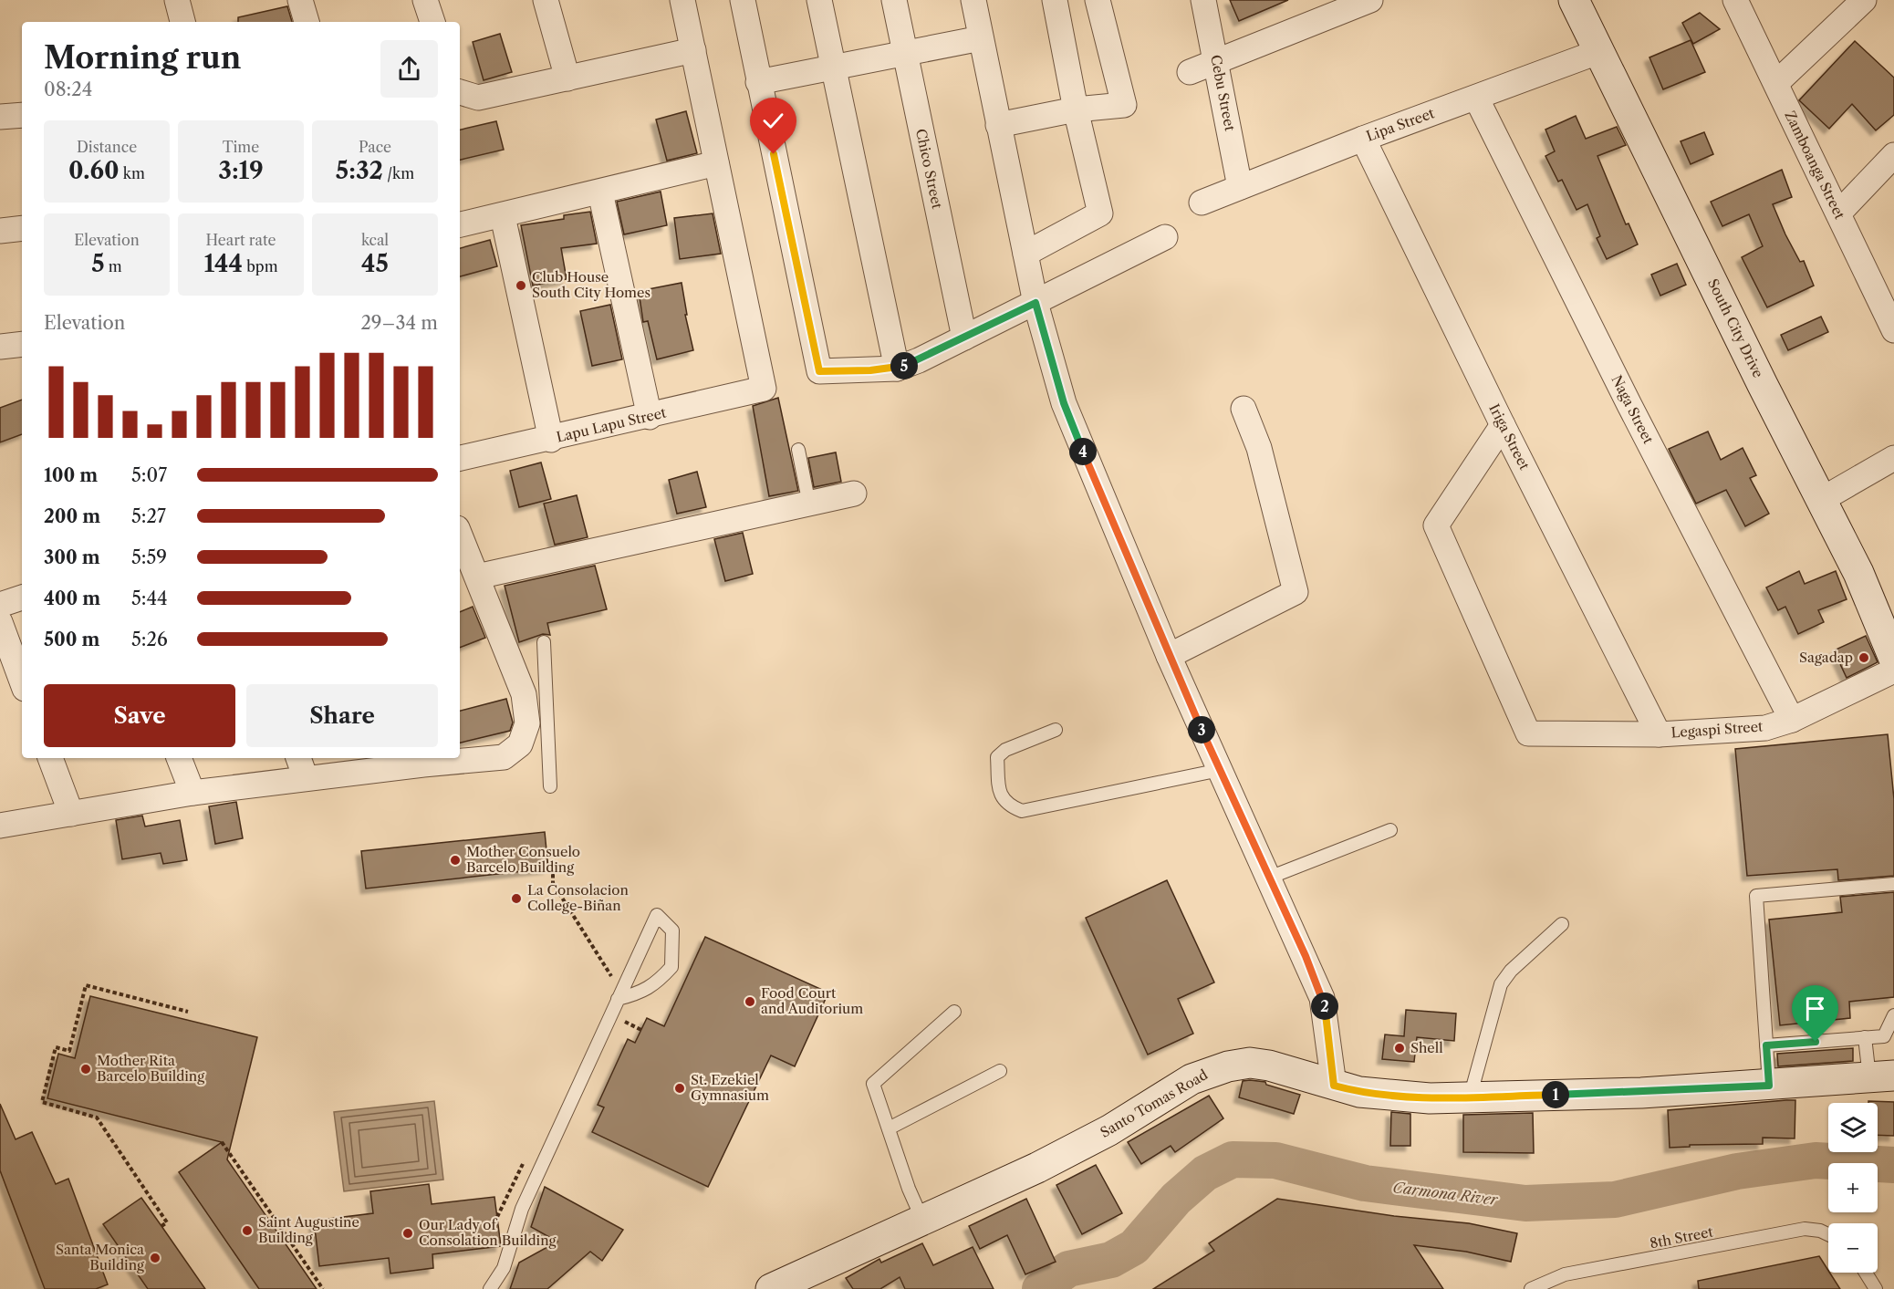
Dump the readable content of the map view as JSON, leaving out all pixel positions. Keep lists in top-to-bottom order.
{
  "streets": {
    "street": [
      "Cebu Street",
      "Lipa Street",
      "Zamboanga Street",
      "Chico Street",
      "South City Drive",
      "Naga Street",
      "Lapu Lapu Street",
      "Iriga Street",
      "Legaspi Street",
      "Santo Tomas Road"
    ],
    "lane": ["8th Street"]
  },
  "crossings": [
    ["Cebu Street", "Lipa Street"],
    ["Lipa Street", "South City Drive"],
    ["Lipa Street", "Naga Street"],
    ["Lipa Street", "Iriga Street"],
    ["Naga Street", "Legaspi Street"],
    ["Iriga Street", "Legaspi Street"]
  ],
  "water": ["Carmona River"],
  "places": [
    "Club House South City Homes",
    "Sagadap",
    "Mother Consuelo Barcelo Building",
    "La Consolacion College-Biñan",
    "Food Court and Auditorium",
    "Shell",
    "Mother Rita Barcelo Building",
    "St. Ezekiel Gymnasium",
    "Saint Augustine Building",
    "Our Lady of Consolation Building",
    "Santa Monica Building"
  ],
  "page": {
    "heading": ["Morning run", "08:24"],
    "stats": [
      ["Distance", "0.60 km"],
      ["Time", "3:19"],
      ["Pace", "5:32 /km"],
      ["Elevation", "5 m"],
      ["Heart rate", "144 bpm"],
      ["kcal", "45"]
    ],
    "chart": ["Elevation", "29–34 m"],
    "pins": [
      "5",
      "4",
      "3",
      "2",
      "1"
    ],
    "list": [
      {
        "name": "100 m",
        "note": "5:07"
      },
      {
        "name": "200 m",
        "note": "5:27"
      },
      {
        "name": "300 m",
        "note": "5:59"
      },
      {
        "name": "400 m",
        "note": "5:44"
      },
      {
        "name": "500 m",
        "note": "5:26"
      }
    ],
    "buttons": ["Save", "Share"],
    "map_buttons": ["+", "−"]
  }
}
